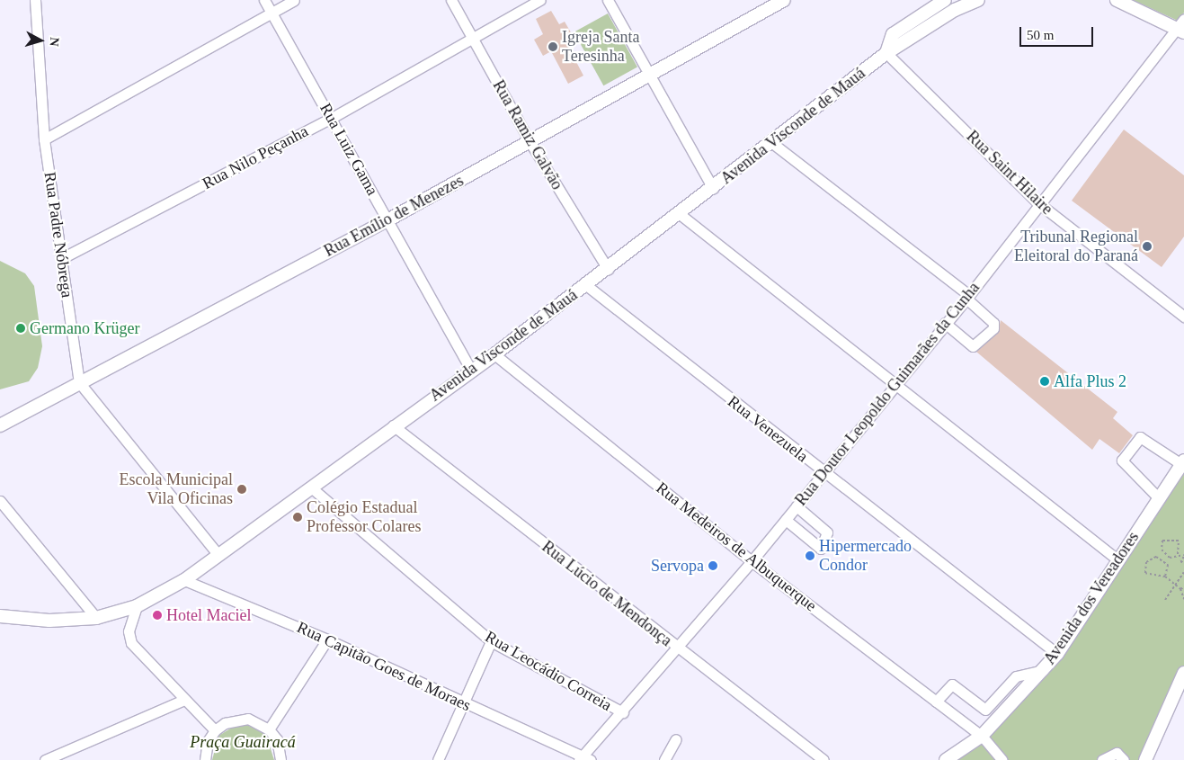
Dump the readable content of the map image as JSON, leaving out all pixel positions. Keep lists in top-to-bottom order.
{
  "streets": {
    "main road": ["Avenida Visconde de Mauá", "Rua Emílio de Menezes", "Avenida dos Vereadores"],
    "street": [
      "Rua Ramiz Galvão",
      "Rua Luiz Gama",
      "Rua Nilo Peçanha",
      "Rua Saint Hilaire",
      "Rua Padre Nóbrega",
      "Rua Doutor Leopoldo Guimarães da Cunha",
      "Rua Venezuela",
      "Rua Medeiros de Albuquerque",
      "Rua Lúcio de Mendonça",
      "Rua Capitão Goes de Moraes",
      "Rua Leocádio Correia"
    ]
  },
  "crossings": [
    ["Avenida Visconde de Mauá", "Rua Ramiz Galvão"],
    ["Avenida Visconde de Mauá", "Rua Luiz Gama"],
    ["Avenida Visconde de Mauá", "Rua Saint Hilaire"],
    ["Avenida Visconde de Mauá", "Rua Venezuela"],
    ["Avenida Visconde de Mauá", "Rua Medeiros de Albuquerque"],
    ["Avenida Visconde de Mauá", "Rua Lúcio de Mendonça"],
    ["Avenida Visconde de Mauá", "Rua Capitão Goes de Moraes"],
    ["Avenida Visconde de Mauá", "Rua Leocádio Correia"],
    ["Rua Ramiz Galvão", "Rua Nilo Peçanha"],
    ["Rua Ramiz Galvão", "Rua Emílio de Menezes"],
    ["Rua Luiz Gama", "Rua Nilo Peçanha"],
    ["Rua Luiz Gama", "Rua Emílio de Menezes"],
    ["Rua Nilo Peçanha", "Rua Padre Nóbrega"],
    ["Rua Saint Hilaire", "Rua Doutor Leopoldo Guimarães da Cunha"],
    ["Rua Emílio de Menezes", "Rua Padre Nóbrega"],
    ["Rua Doutor Leopoldo Guimarães da Cunha", "Rua Venezuela"],
    ["Rua Doutor Leopoldo Guimarães da Cunha", "Rua Medeiros de Albuquerque"],
    ["Rua Doutor Leopoldo Guimarães da Cunha", "Rua Lúcio de Mendonça"],
    ["Rua Doutor Leopoldo Guimarães da Cunha", "Rua Capitão Goes de Moraes"],
    ["Rua Doutor Leopoldo Guimarães da Cunha", "Rua Leocádio Correia"],
    ["Rua Venezuela", "Avenida dos Vereadores"],
    ["Rua Medeiros de Albuquerque", "Avenida dos Vereadores"]
  ],
  "parks": ["Praça Guairacá"],
  "places": [
    "Igreja Santa Teresinha",
    "Tribunal Regional Eleitoral do Paraná",
    "Germano Krüger",
    "Alfa Plus 2",
    "Escola Municipal Vila Oficinas",
    "Colégio Estadual Professor Colares",
    "Hipermercado Condor",
    "Servopa",
    "Hotel Maciel"
  ],
  "scale_bar": "50 m",
  "north": "right"
}
